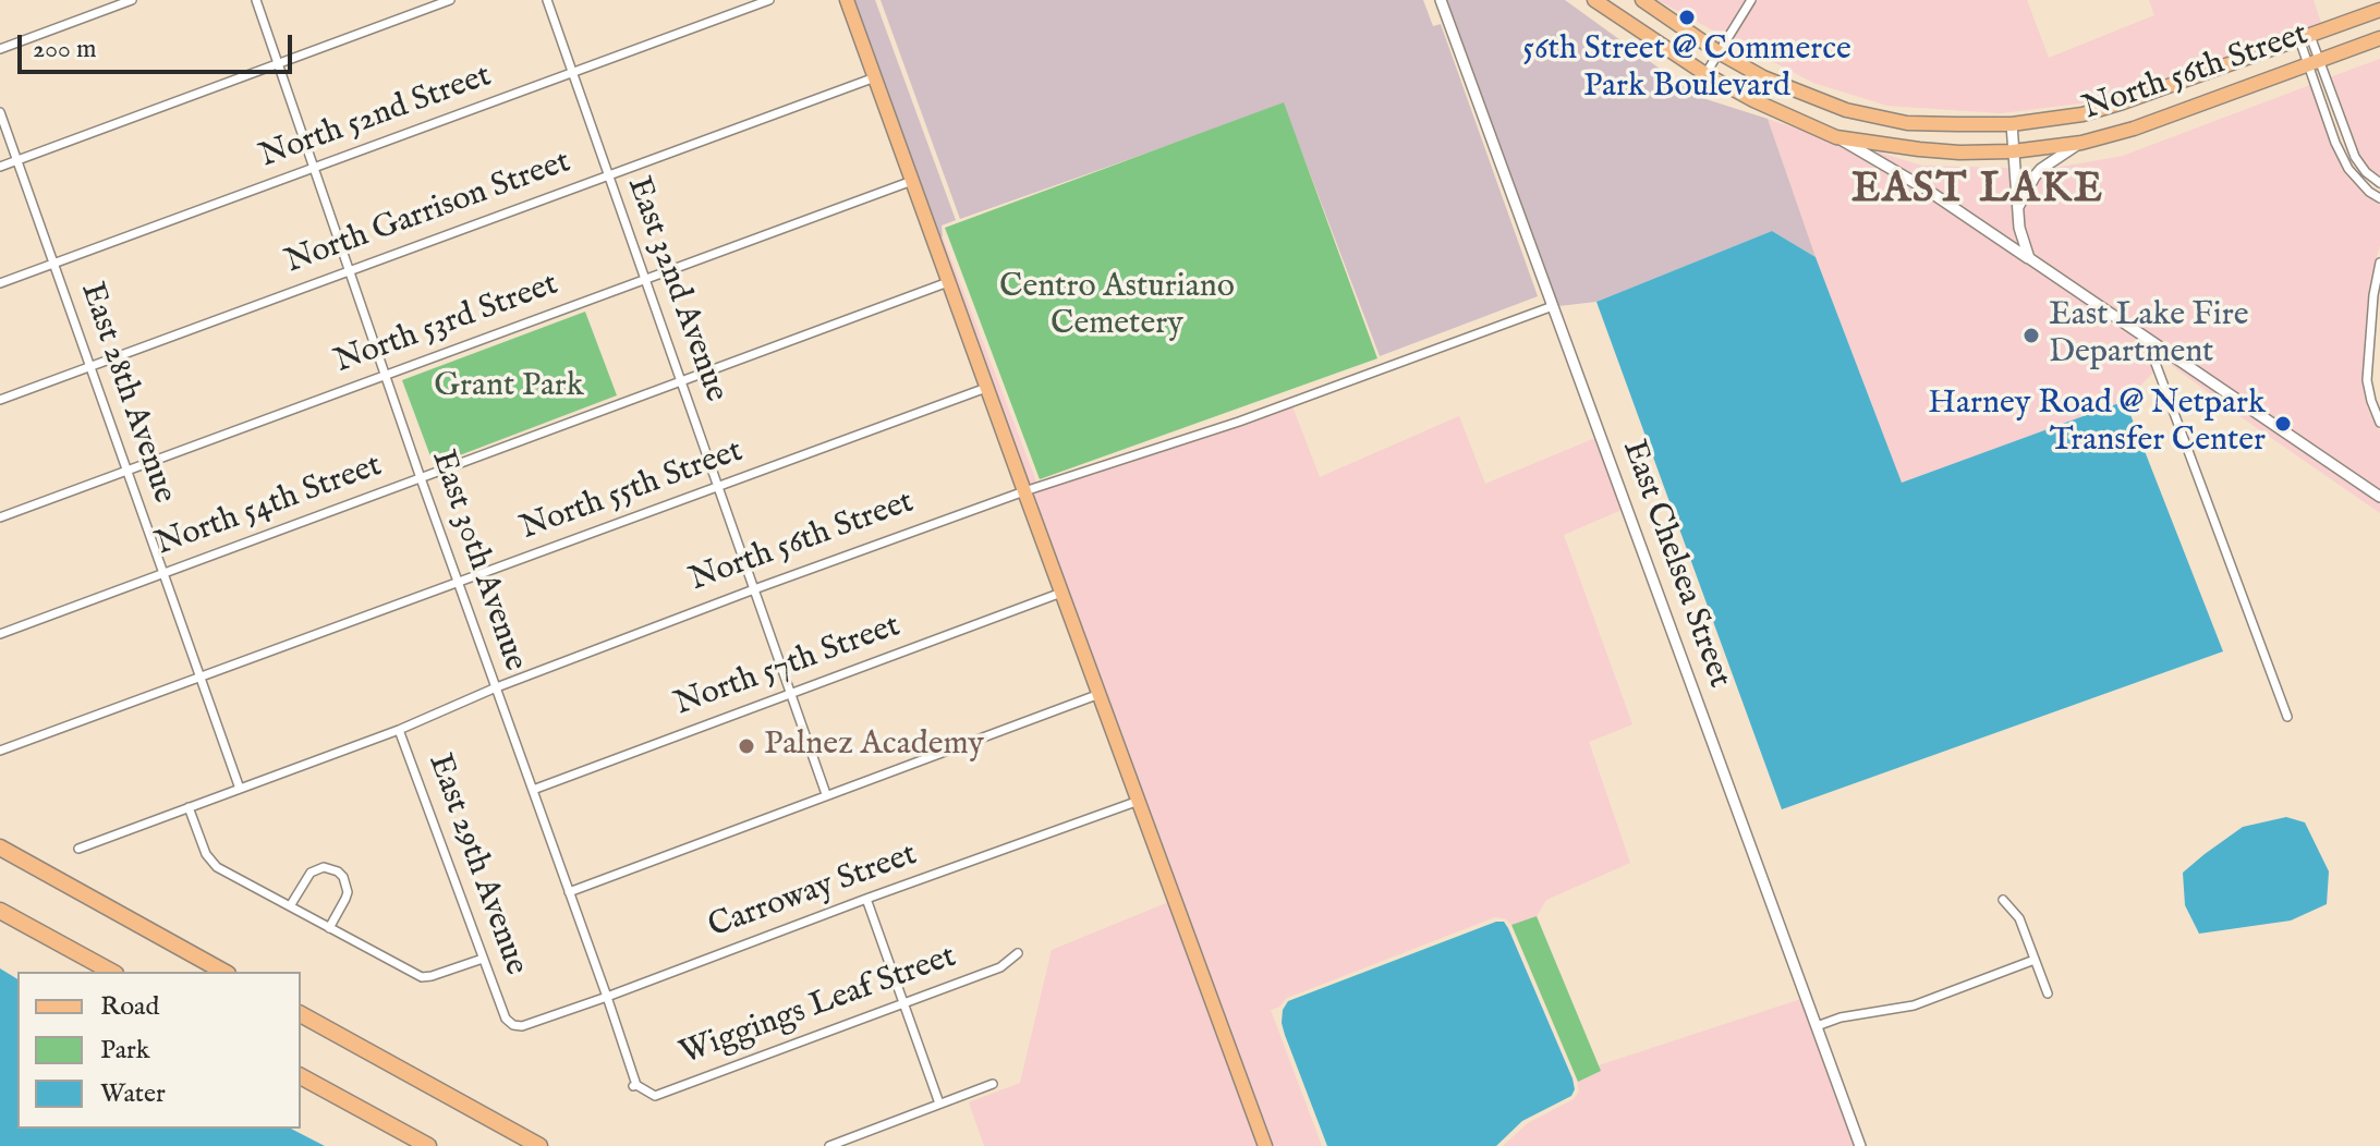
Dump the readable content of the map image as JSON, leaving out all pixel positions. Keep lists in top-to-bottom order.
{
  "streets": {
    "main road": ["North 56th Street"],
    "street": [
      "North 52nd Street",
      "North Garrison Street",
      "East 32nd Avenue",
      "North 53rd Street",
      "East 28th Avenue",
      "North 55th Street",
      "North 54th Street",
      "East 30th Avenue",
      "East Chelsea Street",
      "North 57th Street",
      "East 29th Avenue",
      "Carroway Street",
      "Wiggings Leaf Street"
    ]
  },
  "crossings": [
    ["North 56th Street", "East 32nd Avenue"],
    ["North 56th Street", "East 28th Avenue"],
    ["North 56th Street", "East 30th Avenue"],
    ["North 56th Street", "East Chelsea Street"],
    ["North 56th Street", "East 29th Avenue"],
    ["North 52nd Street", "East 32nd Avenue"],
    ["North 52nd Street", "East 28th Avenue"],
    ["North 52nd Street", "East 30th Avenue"],
    ["North Garrison Street", "East 32nd Avenue"],
    ["North Garrison Street", "East 28th Avenue"],
    ["North Garrison Street", "East 30th Avenue"],
    ["East 32nd Avenue", "North 53rd Street"],
    ["East 32nd Avenue", "North 55th Street"],
    ["East 32nd Avenue", "North 54th Street"],
    ["East 32nd Avenue", "North 57th Street"],
    ["North 53rd Street", "East 28th Avenue"],
    ["North 53rd Street", "East 30th Avenue"],
    ["East 28th Avenue", "North 55th Street"],
    ["East 28th Avenue", "North 54th Street"],
    ["North 55th Street", "East 30th Avenue"],
    ["North 54th Street", "East 30th Avenue"],
    ["East 30th Avenue", "North 57th Street"],
    ["East 30th Avenue", "Carroway Street"],
    ["East 30th Avenue", "Wiggings Leaf Street"],
    ["East 29th Avenue", "Carroway Street"]
  ],
  "districts": ["EAST LAKE"],
  "parks": ["Centro Asturiano Cemetery", "Grant Park"],
  "places": [
    "56th Street @ Commerce Park Boulevard",
    "East Lake Fire Department",
    "Harney Road @ Netpark Transfer Center",
    "Palnez Academy"
  ],
  "legend": ["Road", "Park", "Water"],
  "scale_bar": "200 m"
}
